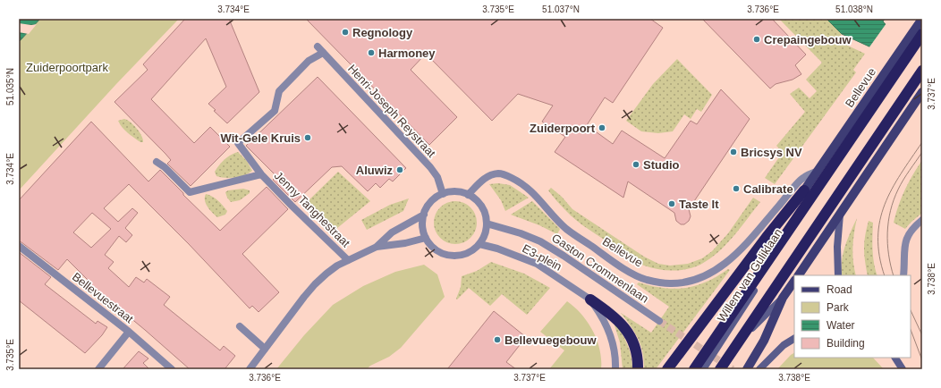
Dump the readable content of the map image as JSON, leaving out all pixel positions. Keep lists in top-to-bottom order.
{
  "streets": {
    "main road": ["Bellevue", "Willem van Guliklaan"],
    "street": [
      "Henri-Joseph Reystraat",
      "Jenny Tanghestraat",
      "E3-plein",
      "Gaston Crommenlaan",
      "Bellevuestraat"
    ]
  },
  "crossings": [
    ["Bellevue", "Henri-Joseph Reystraat"],
    ["Bellevue", "E3-plein"],
    ["Bellevue", "Gaston Crommenlaan"],
    ["Bellevue", "Willem van Guliklaan"],
    ["Henri-Joseph Reystraat", "Jenny Tanghestraat"],
    ["Henri-Joseph Reystraat", "E3-plein"],
    ["Henri-Joseph Reystraat", "Gaston Crommenlaan"],
    ["E3-plein", "Gaston Crommenlaan"]
  ],
  "parks": ["Zuiderpoortpark"],
  "places": [
    "Regnology",
    "Crepaingebouw",
    "Harmoney",
    "Zuiderpoort",
    "Wit-Gele Kruis",
    "Bricsys NV",
    "Studio",
    "Aluwiz",
    "Calibrate",
    "Taste It",
    "Bellevuegebouw"
  ],
  "legend": [
    "Road",
    "Park",
    "Water",
    "Building"
  ],
  "coordinates": [
    "3.734°E",
    "3.735°E",
    "51.037°N",
    "3.736°E",
    "51.038°N",
    "51.035°N",
    "3.737°E",
    "3.738°E"
  ]
}
